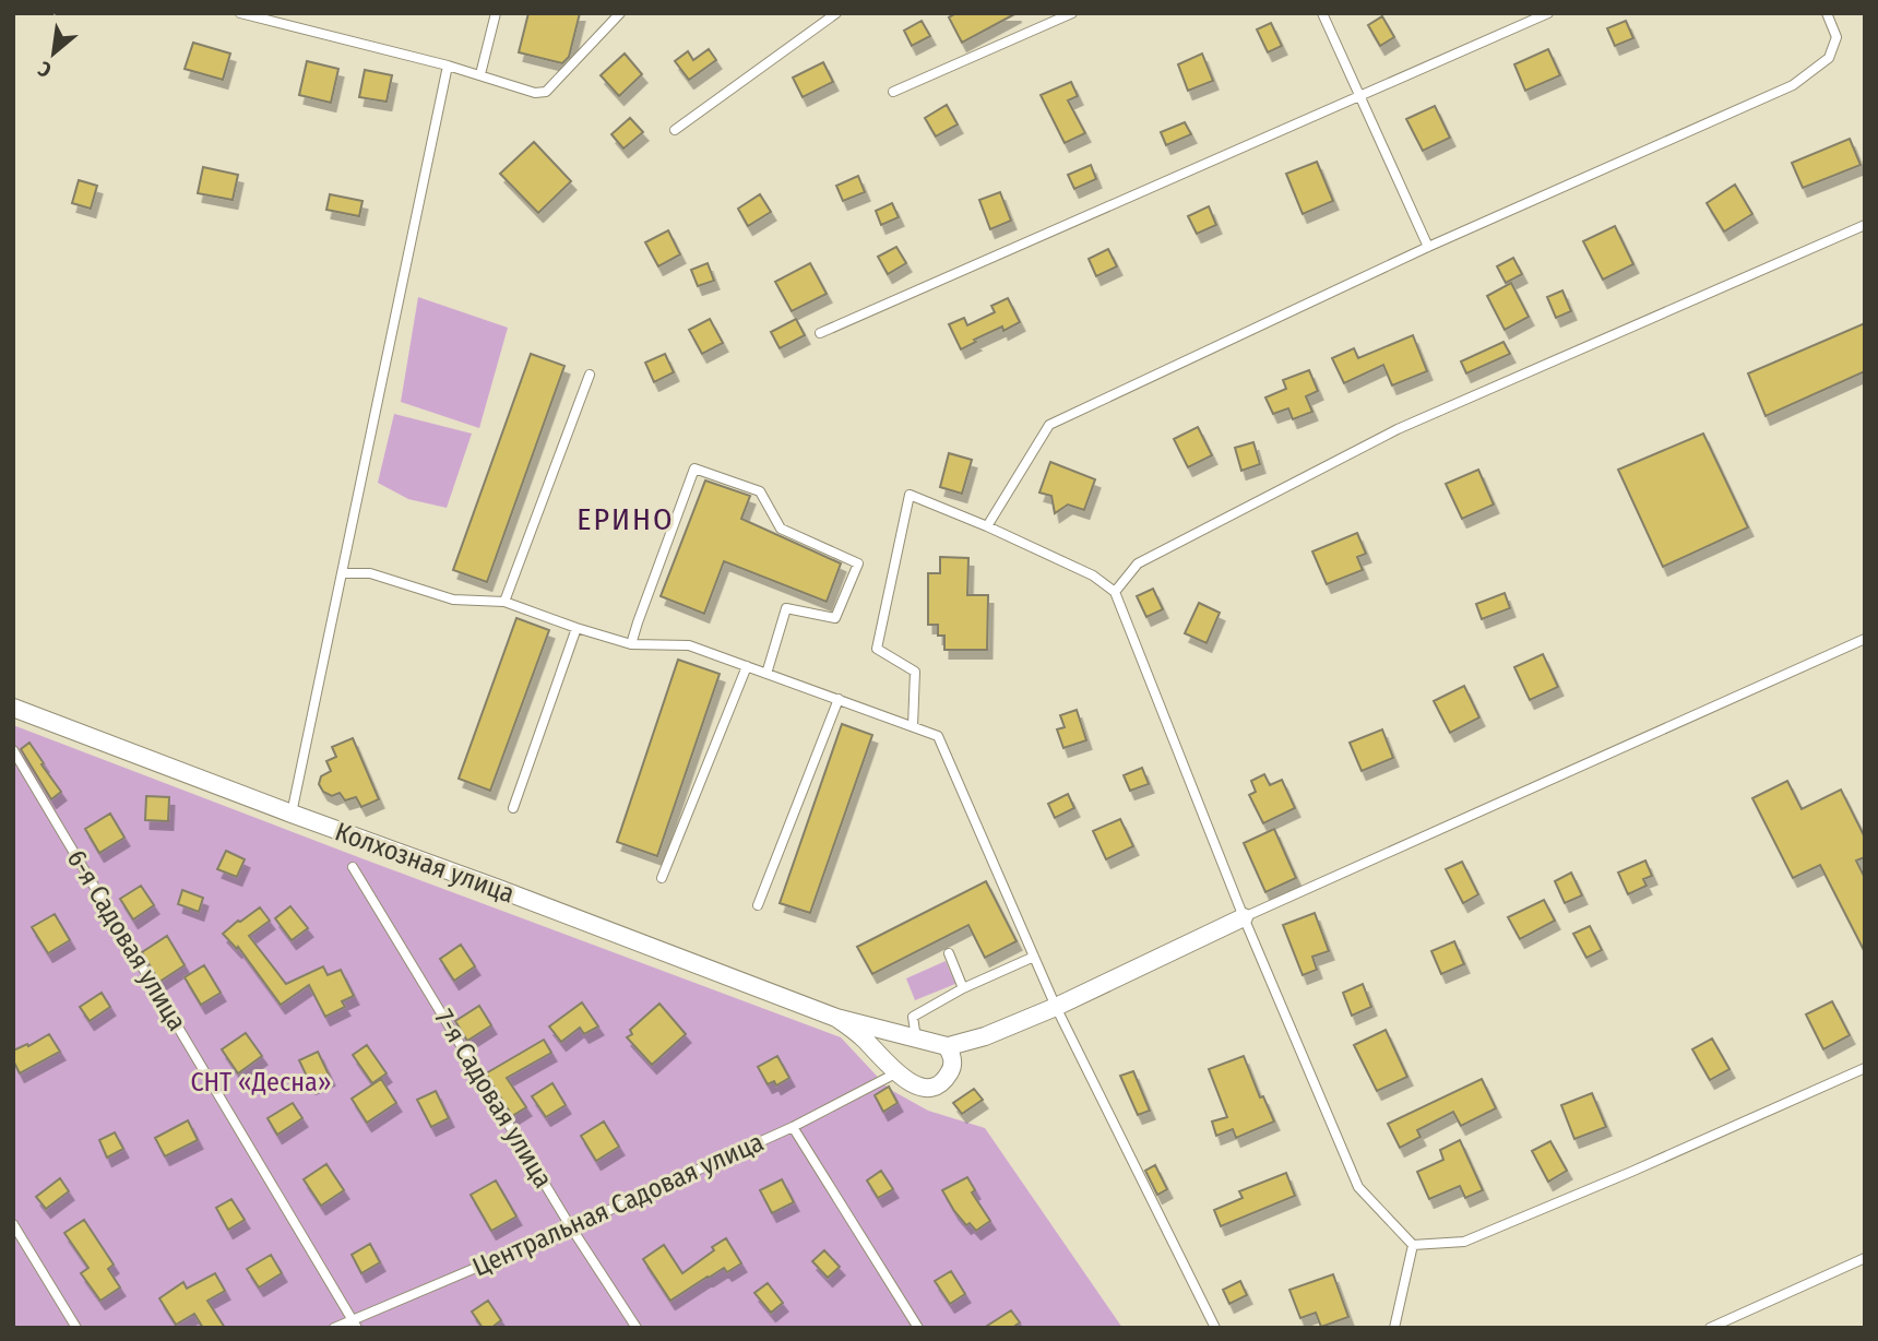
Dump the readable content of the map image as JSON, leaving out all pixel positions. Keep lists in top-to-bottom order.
{
  "streets": {
    "street": ["Колхозная улица"],
    "lane": ["6-я Садовая улица", "7-я Садовая улица", "Центральная Садовая улица"]
  },
  "crossings": [
    ["Колхозная улица", "Центральная Садовая улица"],
    ["6-я Садовая улица", "Центральная Садовая улица"],
    ["7-я Садовая улица", "Центральная Садовая улица"]
  ],
  "districts": ["ЕРИНО"],
  "parks": ["СНТ «Десна»"],
  "north": "bottom left"
}
